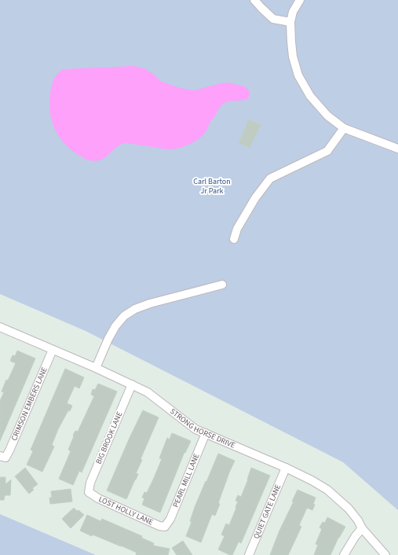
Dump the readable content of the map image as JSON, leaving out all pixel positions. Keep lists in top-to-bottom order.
{
  "streets": {
    "street": [
      "CRIMSON EMBERS LANE",
      "STRONG HORSE DRIVE",
      "BIG BROOK LANE",
      "PEARL MILL LANE",
      "LOST HOLLY LANE",
      "QUIET GATE LANE"
    ]
  },
  "crossings": [
    ["CRIMSON EMBERS LANE", "STRONG HORSE DRIVE"],
    ["STRONG HORSE DRIVE", "BIG BROOK LANE"],
    ["STRONG HORSE DRIVE", "PEARL MILL LANE"],
    ["STRONG HORSE DRIVE", "QUIET GATE LANE"],
    ["BIG BROOK LANE", "LOST HOLLY LANE"],
    ["PEARL MILL LANE", "LOST HOLLY LANE"]
  ],
  "parks": ["Carl Barton Jr Park"]
}
